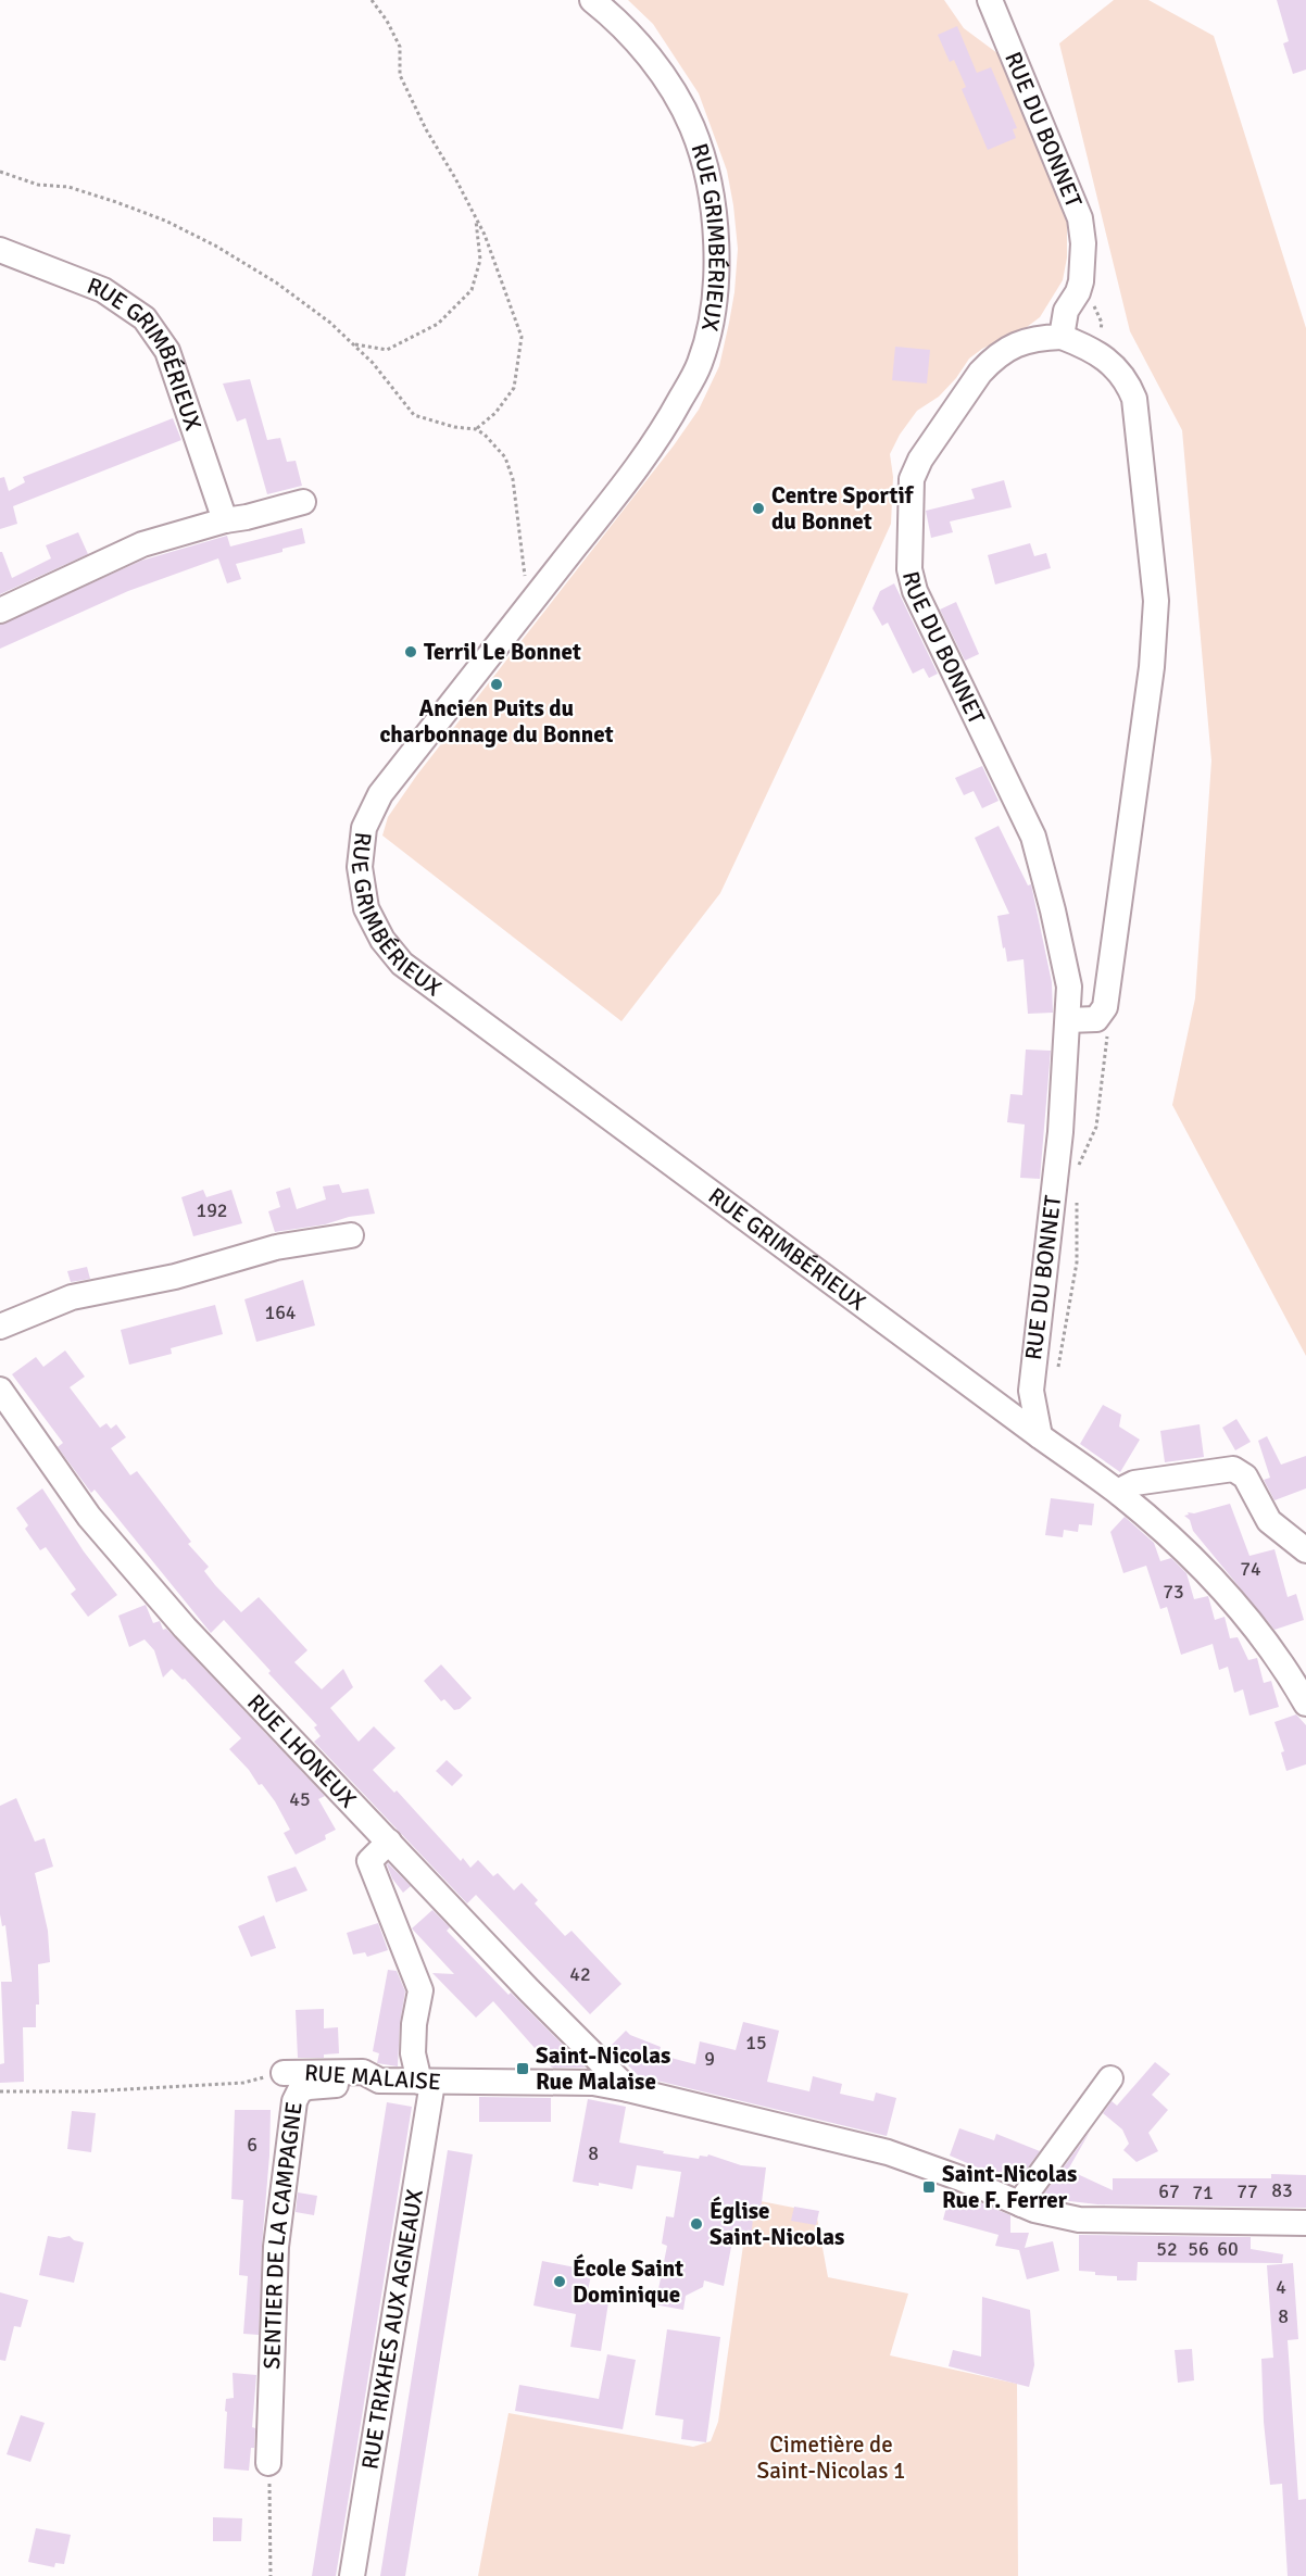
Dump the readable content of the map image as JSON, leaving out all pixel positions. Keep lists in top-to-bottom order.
{
  "streets": {
    "street": [
      "RUE DU BONNET",
      "RUE GRIMBÉRIEUX",
      "RUE LHONEUX",
      "RUE MALAISE",
      "SENTIER DE LA CAMPAGNE",
      "RUE TRIXHES AUX AGNEAUX"
    ]
  },
  "crossings": [
    ["RUE DU BONNET", "RUE GRIMBÉRIEUX"],
    ["RUE LHONEUX", "RUE MALAISE"],
    ["RUE MALAISE", "SENTIER DE LA CAMPAGNE"],
    ["RUE MALAISE", "RUE TRIXHES AUX AGNEAUX"]
  ],
  "parks": ["Cimetière de Saint-Nicolas 1"],
  "places": {
    "other": [
      "Centre Sportif du Bonnet",
      "Terril Le Bonnet",
      "Ancien Puits du charbonnage du Bonnet",
      "Église Saint-Nicolas",
      "École Saint Dominique"
    ],
    "transit": ["Saint-Nicolas Rue Malaise", "Saint-Nicolas Rue F. Ferrer"]
  },
  "house_numbers": [
    "192",
    "164",
    "74",
    "73",
    "45",
    "42",
    "15",
    "9",
    "6",
    "8",
    "83",
    "67",
    "77",
    "71",
    "52",
    "56",
    "60",
    "4",
    "8"
  ]
}
